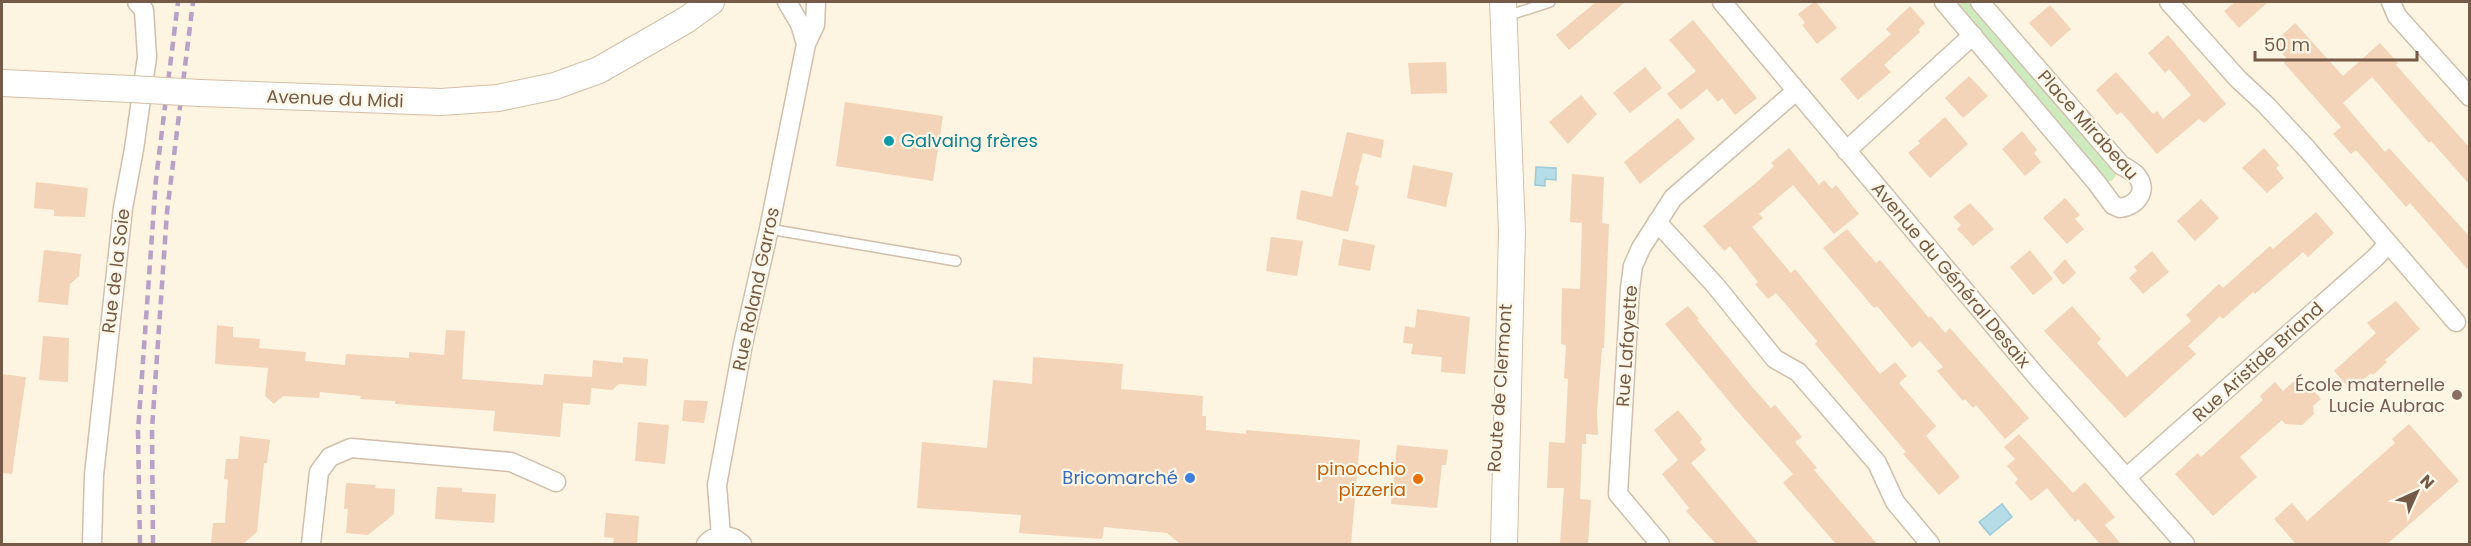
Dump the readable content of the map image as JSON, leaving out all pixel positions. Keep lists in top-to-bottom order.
{
  "streets": {
    "main road": ["Avenue du Midi", "Route de Clermont"],
    "street": [
      "Place Mirabeau",
      "Rue de la Soie",
      "Avenue du Général Desaix",
      "Rue Roland Garros",
      "Rue Lafayette",
      "Rue Aristide Briand"
    ]
  },
  "crossings": [
    ["Avenue du Général Desaix", "Rue Lafayette"],
    ["Avenue du Général Desaix", "Rue Aristide Briand"]
  ],
  "places": [
    "Galvaing frères",
    "École maternelle Lucie Aubrac",
    "Bricomarché",
    "pinocchio pizzeria"
  ],
  "scale_bar": "50 m",
  "north": "top right"
}
